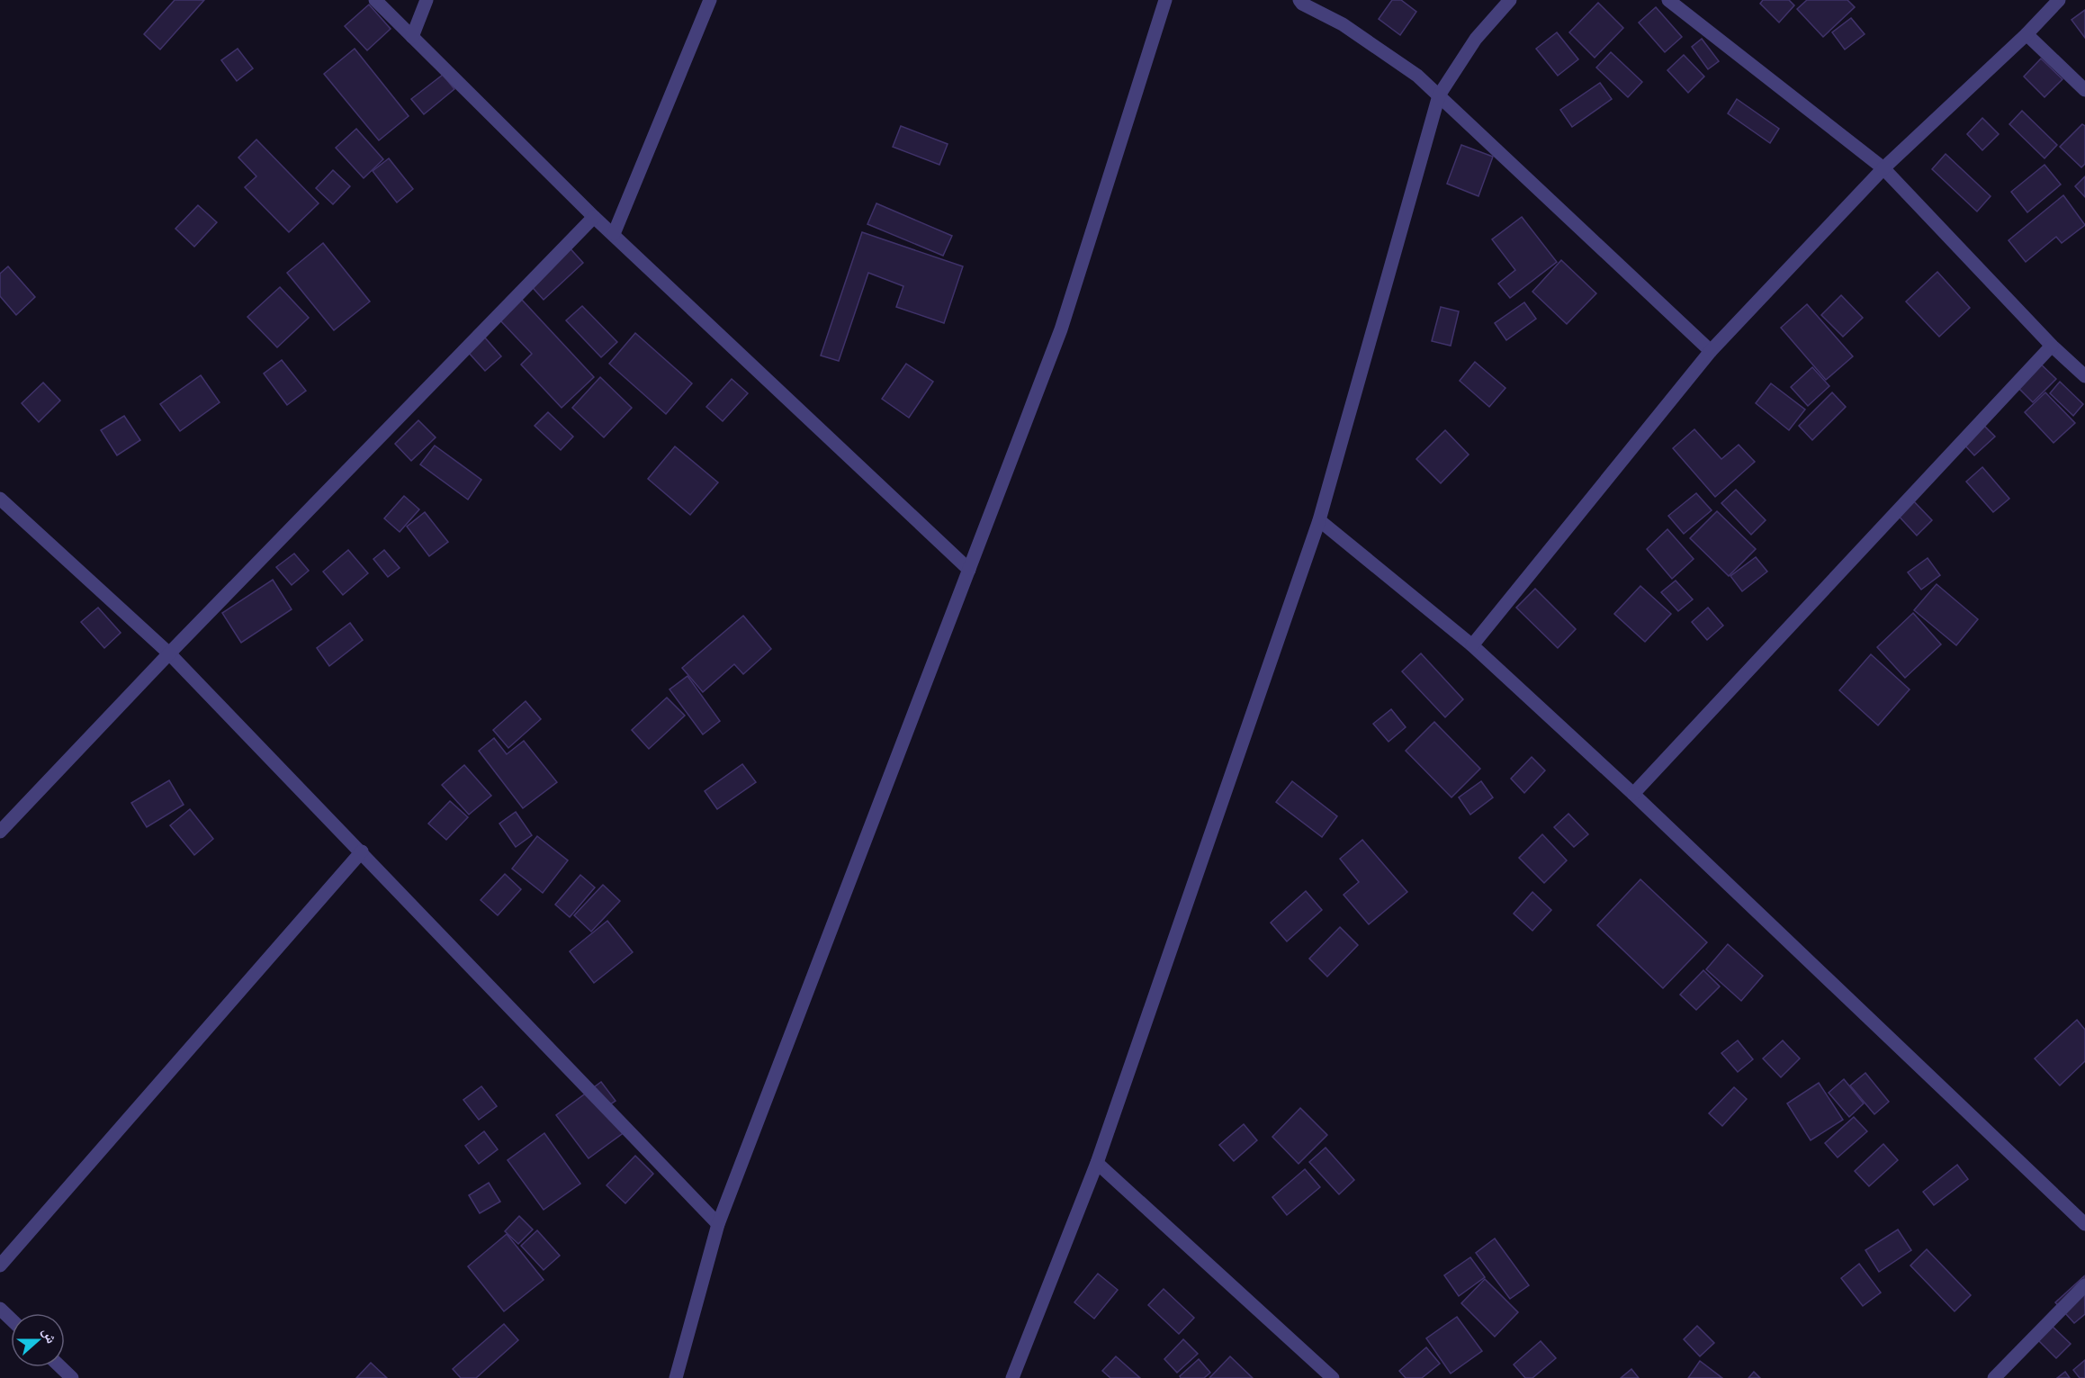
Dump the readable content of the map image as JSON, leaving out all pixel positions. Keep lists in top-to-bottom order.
{
  "north": "right"
}
